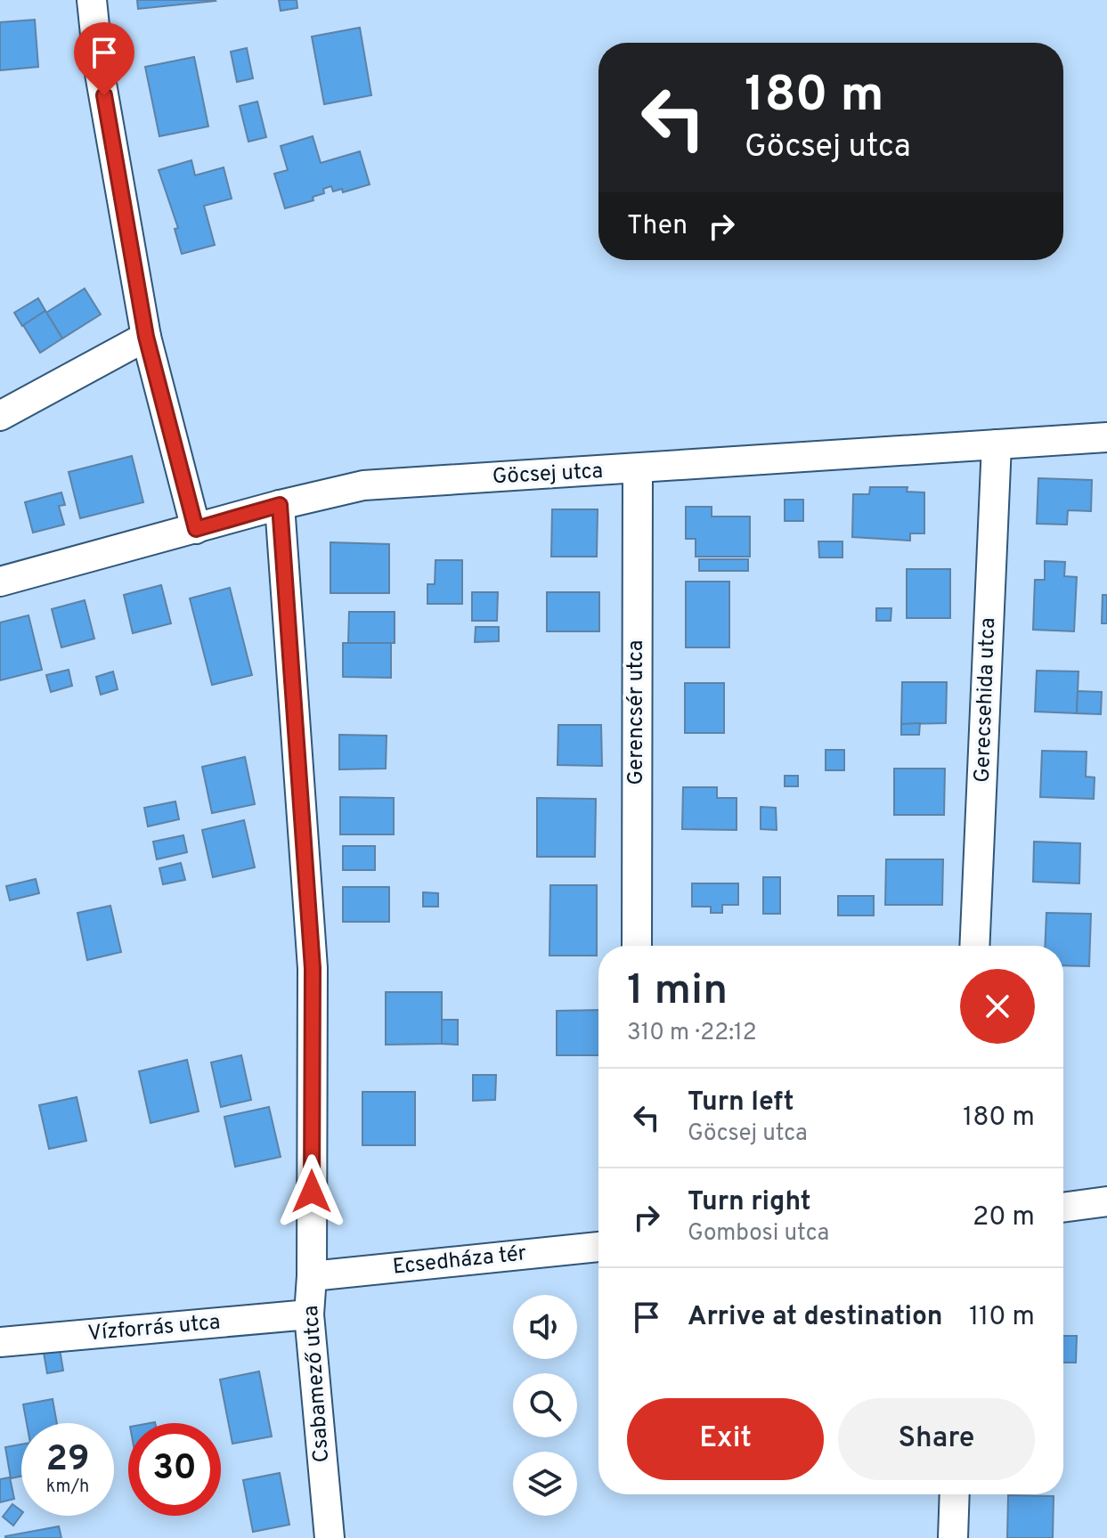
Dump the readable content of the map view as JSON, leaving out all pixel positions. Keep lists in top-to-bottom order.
{
  "streets": {
    "street": [
      "Göcsej utca",
      "Gerecsehida utca",
      "Gerencsér utca",
      "Ecsedháza tér",
      "Vízforrás utca",
      "Csabamező utca"
    ]
  },
  "crossings": [
    ["Göcsej utca", "Gerecsehida utca"],
    ["Göcsej utca", "Gerencsér utca"],
    ["Göcsej utca", "Csabamező utca"],
    ["Ecsedháza tér", "Csabamező utca"],
    ["Vízforrás utca", "Csabamező utca"]
  ],
  "page": {
    "turn": ["180 m", "Göcsej utca"],
    "then": "Then",
    "heading": ["1 min", "310 m · 22:12"],
    "list": [
      {
        "name": "Turn left",
        "note": "Göcsej utca",
        "value": "180 m"
      },
      {
        "name": "Turn right",
        "note": "Gombosi utca",
        "value": "20 m"
      },
      {
        "name": "Arrive at destination",
        "value": "110 m"
      }
    ],
    "buttons": ["Exit", "Share"],
    "speed": "29 km/h",
    "limit": "30"
  }
}
